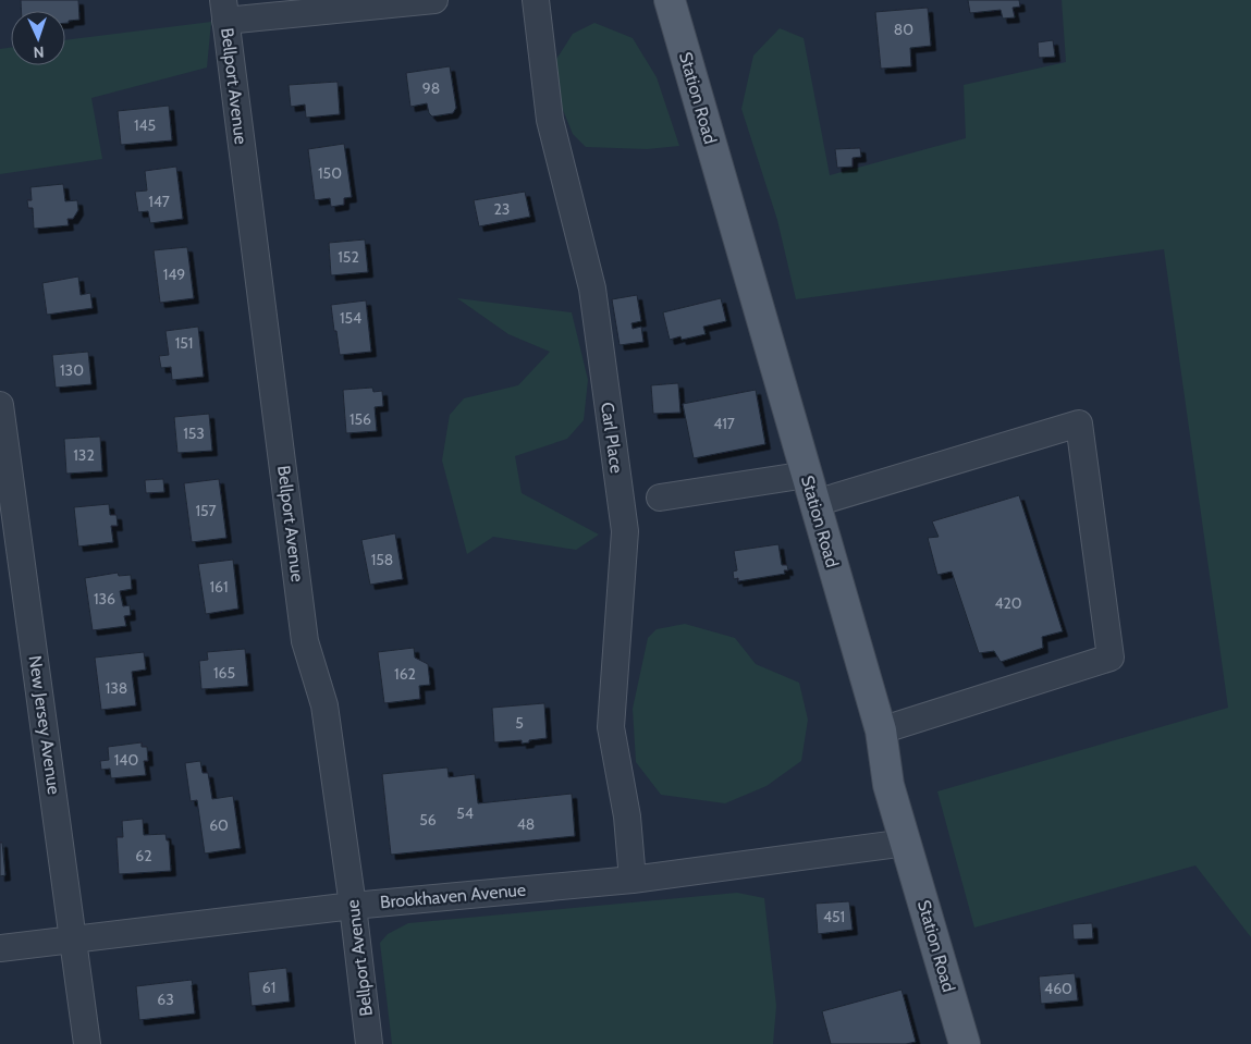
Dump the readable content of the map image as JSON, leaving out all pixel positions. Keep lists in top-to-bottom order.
{
  "streets": {
    "main road": ["Station Road"],
    "street": [
      "Bellport Avenue",
      "Carl Place",
      "New Jersey Avenue",
      "Brookhaven Avenue"
    ]
  },
  "crossings": [
    ["Bellport Avenue", "Brookhaven Avenue"],
    ["Station Road", "Brookhaven Avenue"],
    ["Carl Place", "Brookhaven Avenue"],
    ["New Jersey Avenue", "Brookhaven Avenue"]
  ],
  "house_numbers": [
    "80",
    "98",
    "145",
    "150",
    "147",
    "23",
    "152",
    "149",
    "154",
    "151",
    "130",
    "156",
    "417",
    "153",
    "132",
    "157",
    "158",
    "161",
    "136",
    "420",
    "165",
    "162",
    "138",
    "5",
    "140",
    "54",
    "56",
    "48",
    "60",
    "62",
    "451",
    "61",
    "460",
    "63"
  ],
  "north": "bottom"
}
